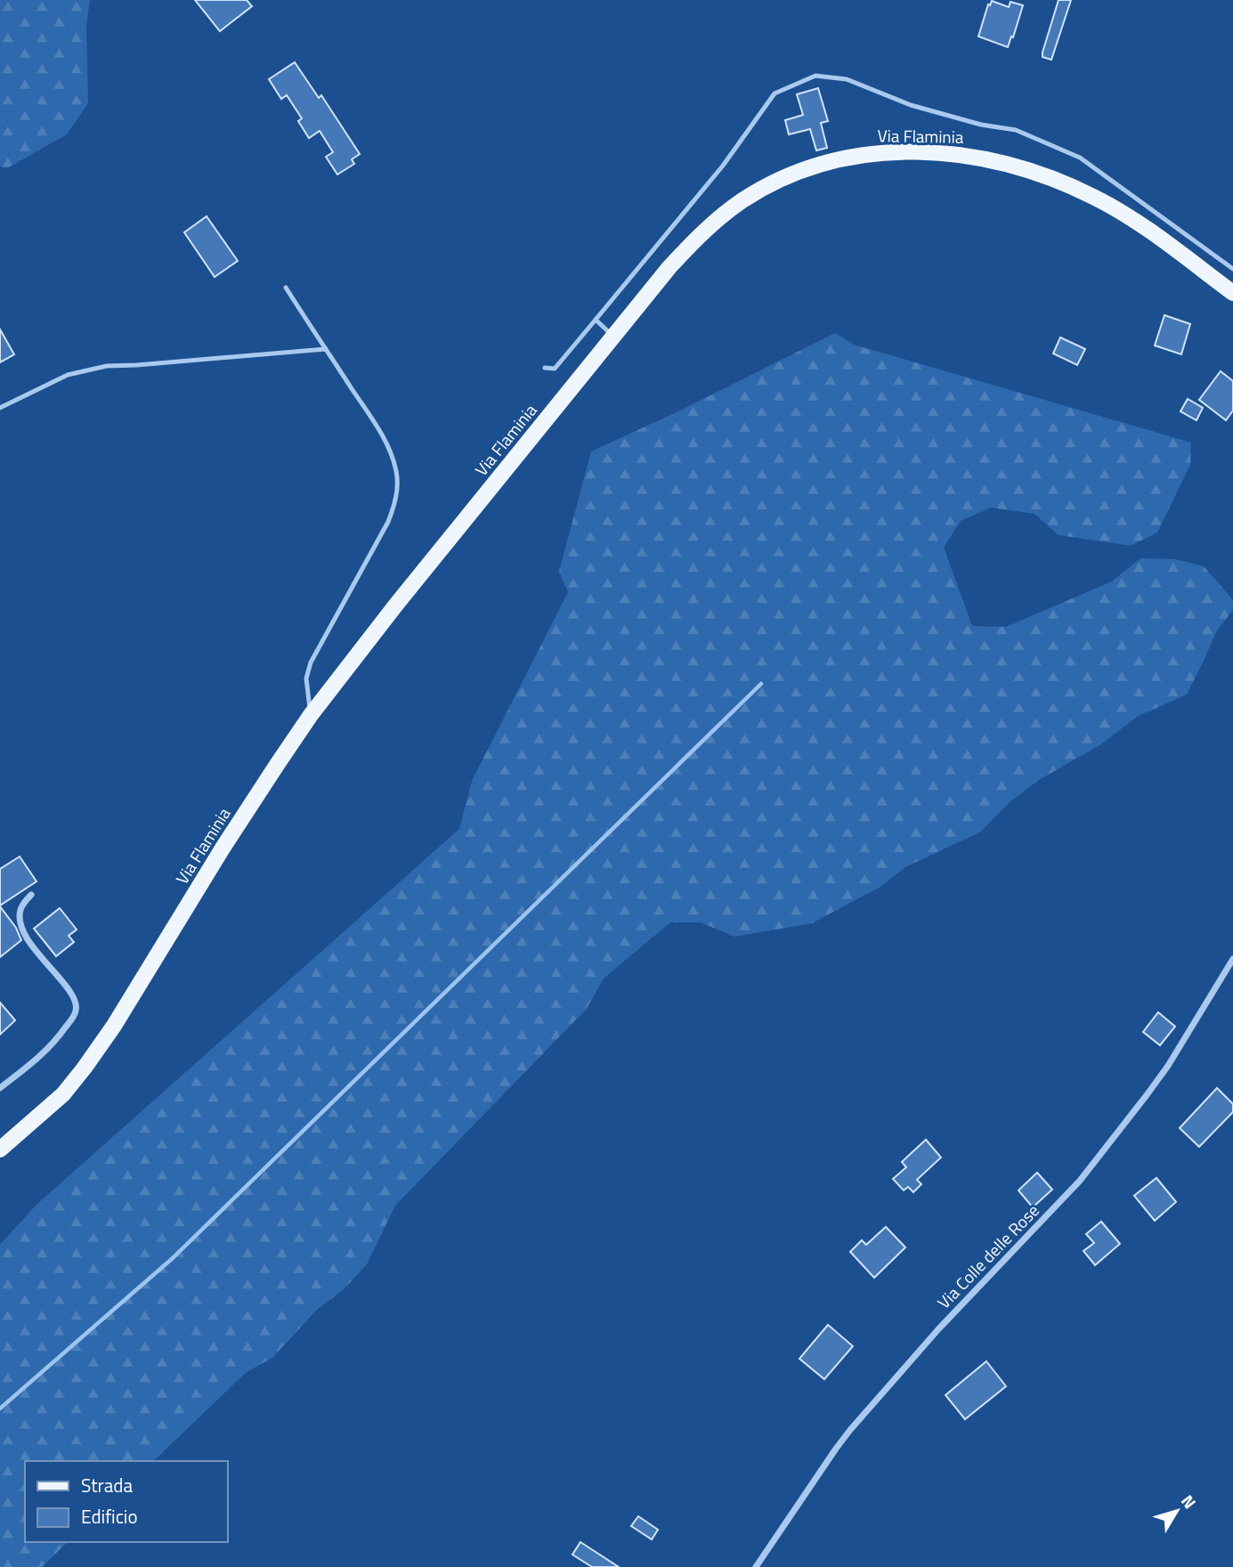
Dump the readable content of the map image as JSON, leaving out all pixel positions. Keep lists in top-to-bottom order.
{
  "streets": {
    "main road": ["Via Flaminia"],
    "street": ["Via Colle delle Rose"]
  },
  "legend": ["Strada", "Edificio"],
  "north": "top right"
}
